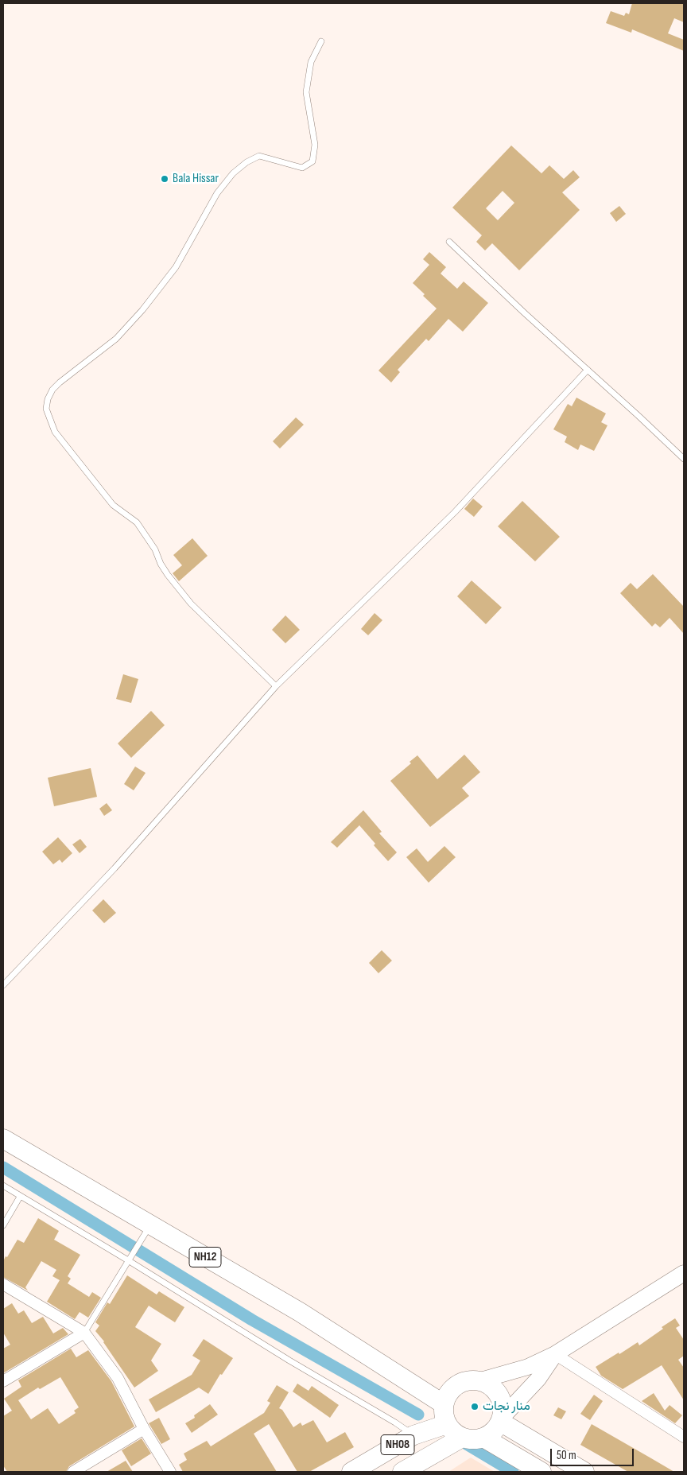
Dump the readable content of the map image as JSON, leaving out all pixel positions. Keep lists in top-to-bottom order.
{
  "streets": {
    "highway": ["NH12", "NH08"]
  },
  "crossings": [
    ["NH12", "NH08"]
  ],
  "places": ["Bala Hissar", "منار نجات"],
  "scale_bar": "50 m"
}
